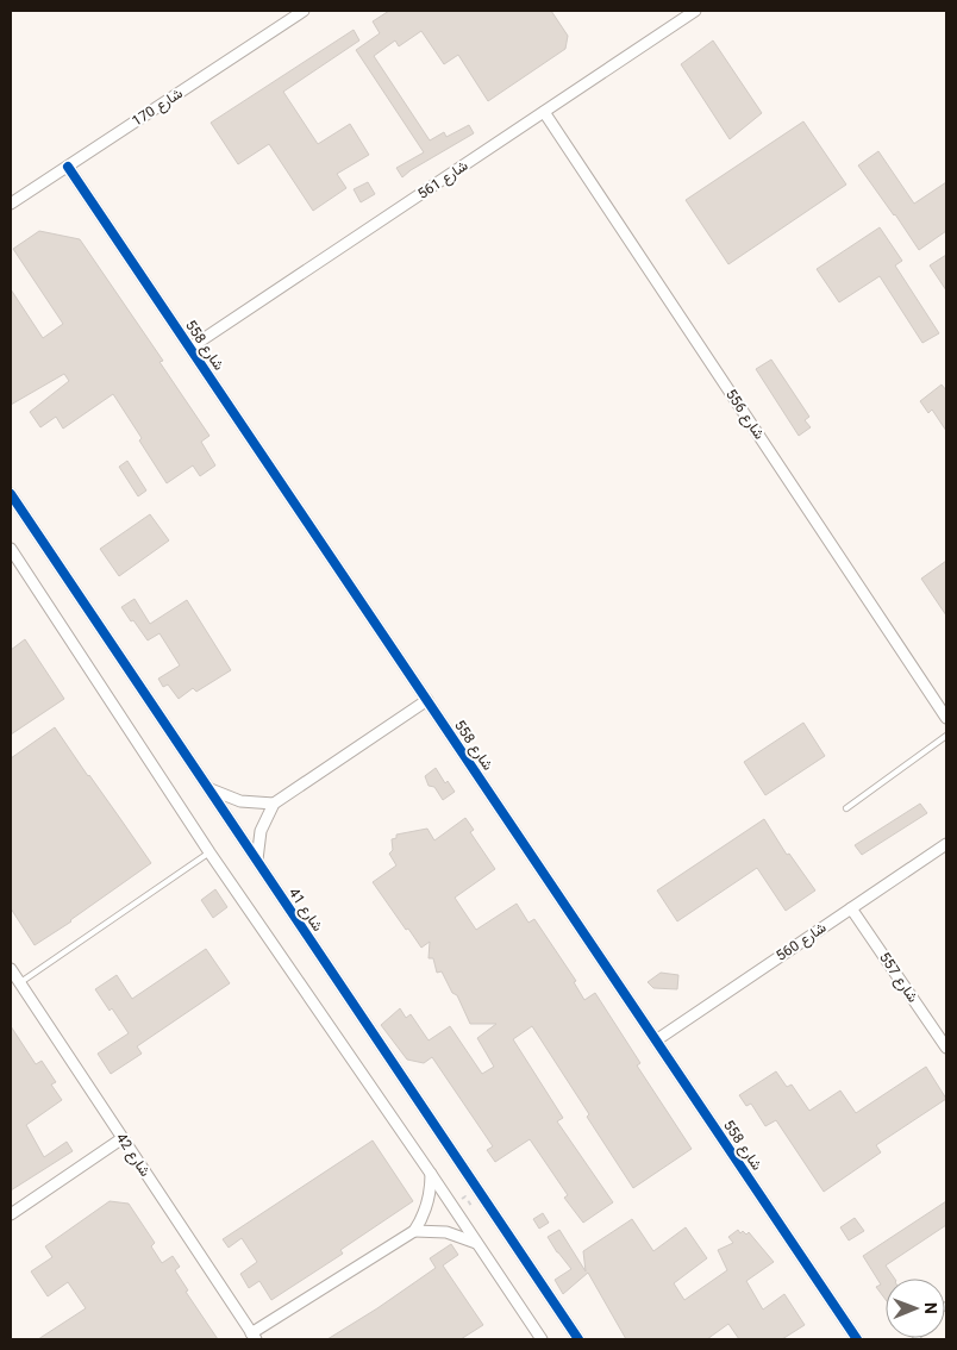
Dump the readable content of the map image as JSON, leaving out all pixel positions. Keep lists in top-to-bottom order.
{
  "streets": {
    "street": [
      "شارع 170",
      "شارع 561",
      "شارع 558",
      "شارع 556",
      "شارع 41",
      "شارع 560",
      "شارع 557",
      "شارع 42"
    ]
  },
  "crossings": [
    ["شارع 170", "شارع 558"],
    ["شارع 561", "شارع 558"],
    ["شارع 561", "شارع 556"],
    ["شارع 558", "شارع 560"],
    ["شارع 560", "شارع 557"]
  ],
  "north": "right"
}
